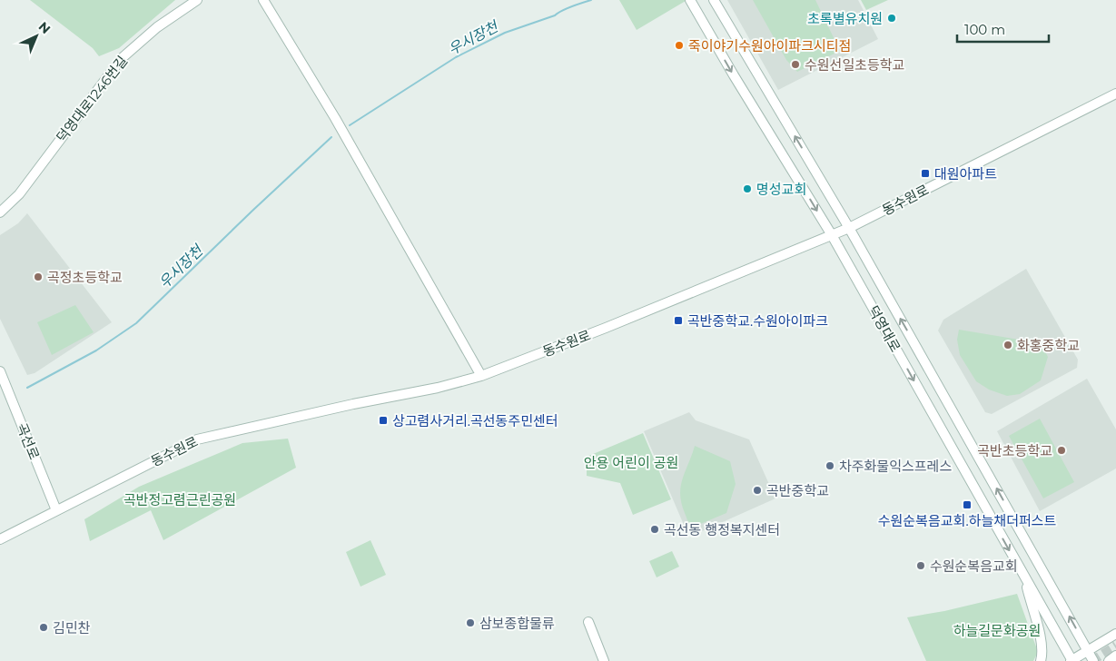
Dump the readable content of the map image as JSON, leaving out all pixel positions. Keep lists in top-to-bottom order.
{
  "streets": {
    "main road": [
      "덕영대로1246번길",
      "동수원로",
      "덕영대로",
      "곡선로"
    ]
  },
  "crossings": [
    ["동수원로", "덕영대로"],
    ["동수원로", "곡선로"]
  ],
  "water": ["우시장천"],
  "parks": ["안용 어린이 공원", "곡반정고렴근린공원", "하늘길문화공원"],
  "places": {
    "other": [
      "초록별유치원",
      "죽이야기수원아이파크시티점",
      "수원선일초등학교",
      "명성교회",
      "곡정초등학교",
      "화홍중학교",
      "곡반초등학교",
      "차주화물익스프레스",
      "곡반중학교",
      "곡선동 행정복지센터",
      "수원순복음교회",
      "삼보종합물류",
      "김민찬"
    ],
    "transit": [
      "대원아파트",
      "곡반중학교.수원아이파크",
      "상고렴사거리.곡선동주민센터",
      "수원순복음교회.하늘채더퍼스트"
    ]
  },
  "scale_bar": "100 m",
  "north": "top right"
}
